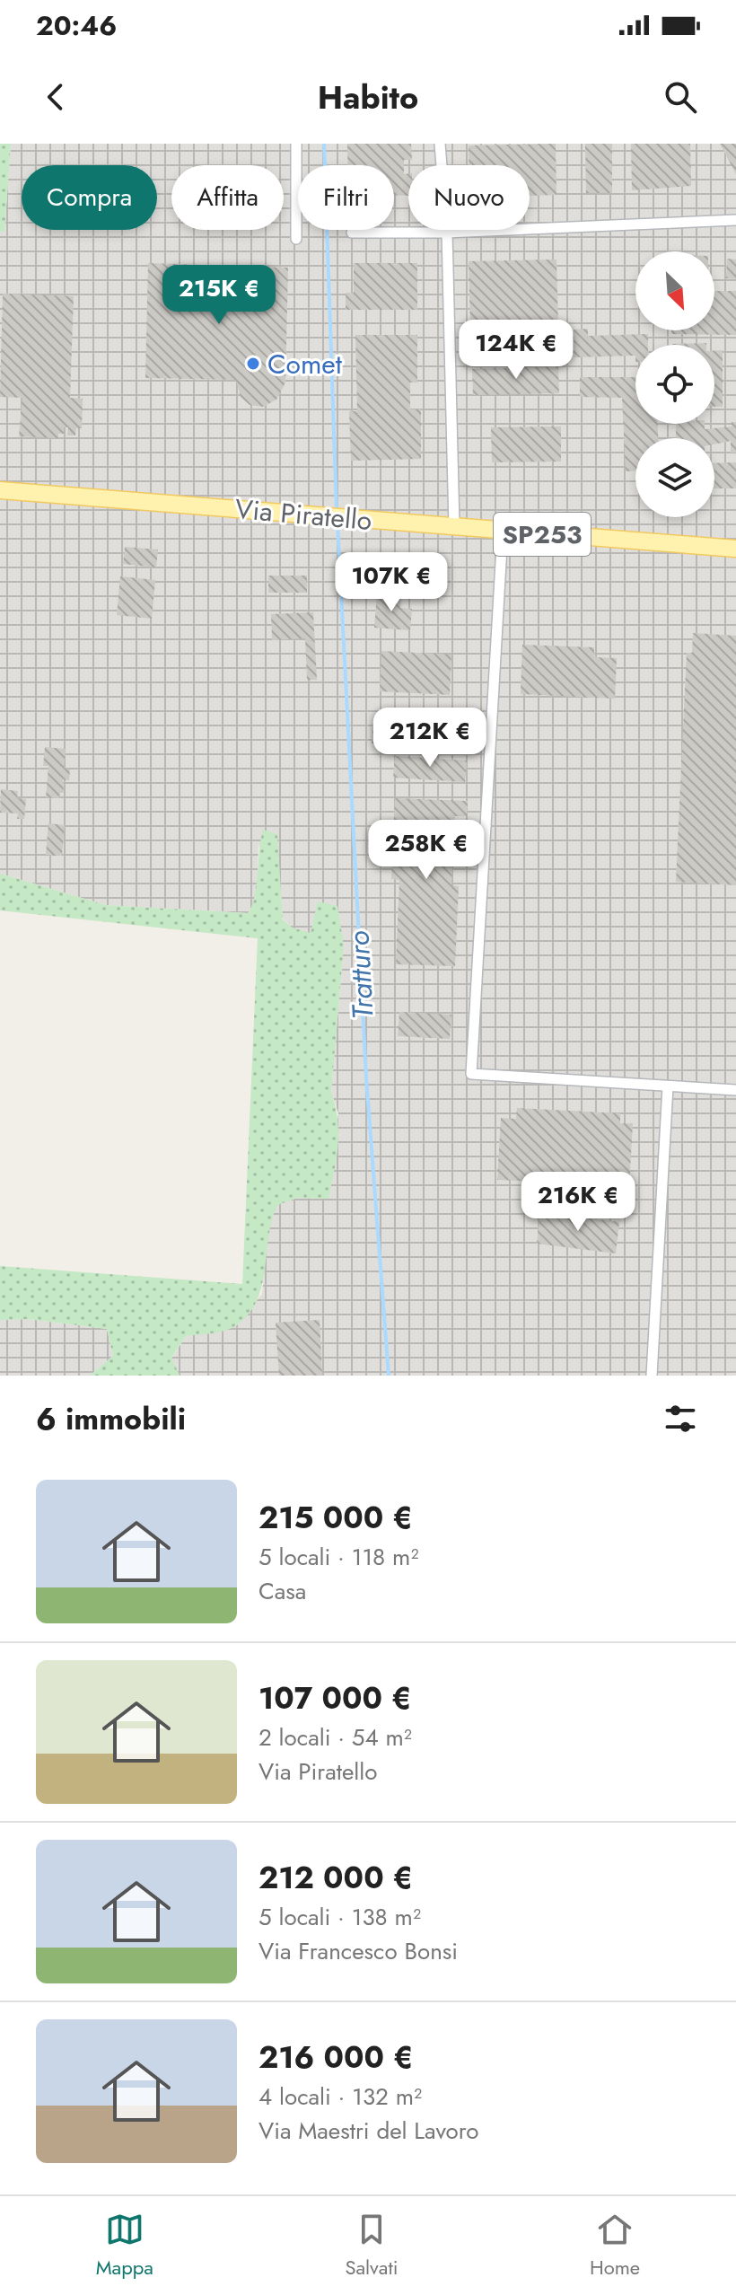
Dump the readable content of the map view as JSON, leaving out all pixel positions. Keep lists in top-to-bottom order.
{
  "streets": {
    "main road": ["Via Piratello", "SP253"]
  },
  "water": ["Tratturo"],
  "places": ["Comet"],
  "north": "bottom right",
  "page": {
    "status": "20:46",
    "header": "Habito",
    "chip": [
      "Compra",
      "Affitta",
      "Filtri",
      "Nuovo"
    ],
    "price": [
      "215K €",
      "124K €",
      "107K €",
      "212K €",
      "258K €",
      "216K €"
    ],
    "heading": "6 immobili",
    "list": [
      {
        "name": "215 000 €",
        "note": "5 locali · 118 m² · Casa"
      },
      {
        "name": "107 000 €",
        "note": "2 locali · 54 m² · Via Piratello"
      },
      {
        "name": "212 000 €",
        "note": "5 locali · 138 m² · Via Francesco Bonsi"
      },
      {
        "name": "216 000 €",
        "note": "4 locali · 132 m² · Via Maestri del Lavoro"
      }
    ],
    "tabs": ["Mappa", "Salvati", "Home"]
  }
}
